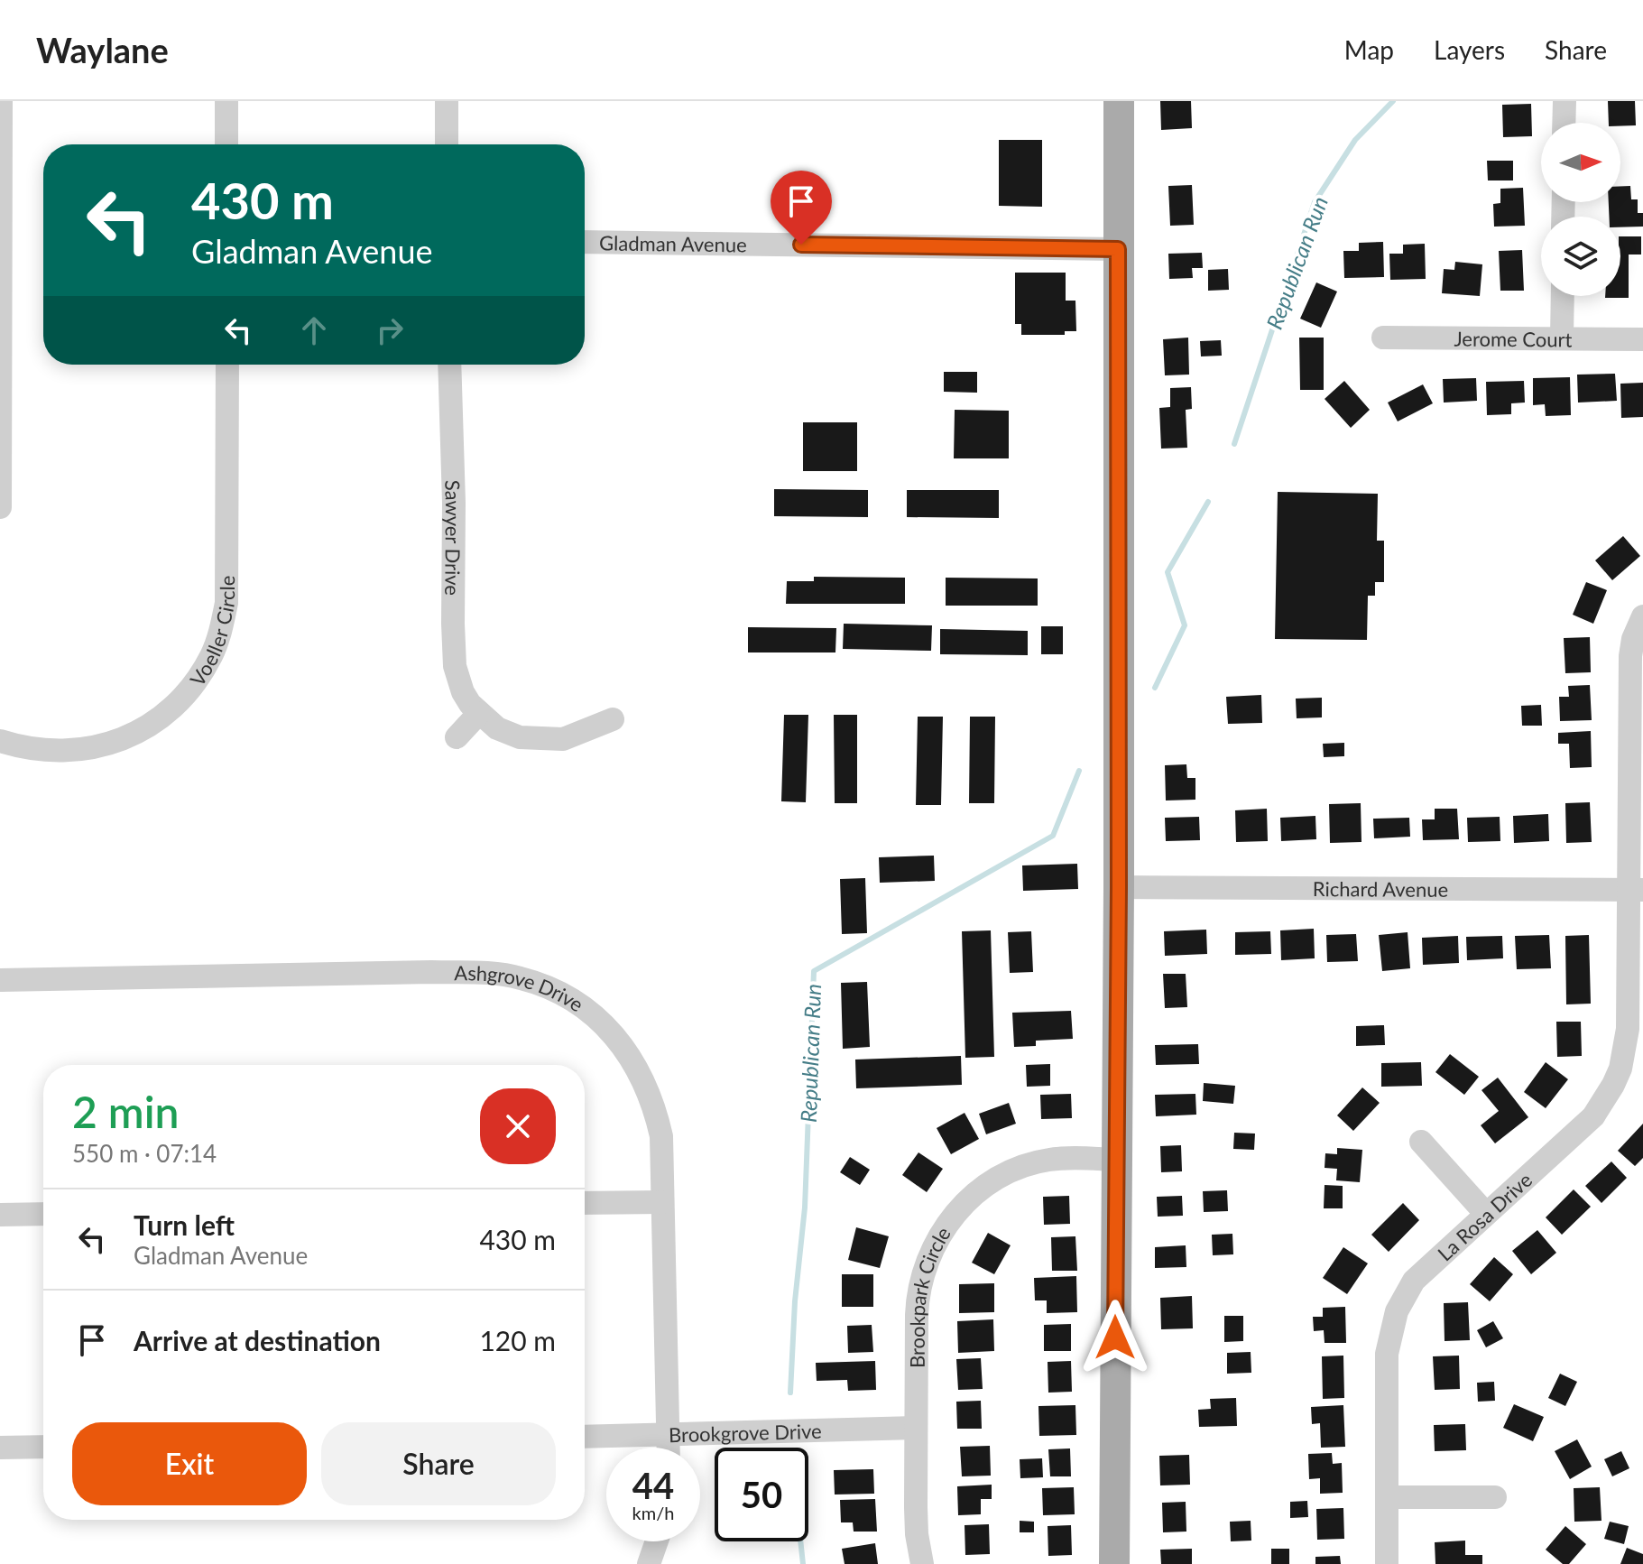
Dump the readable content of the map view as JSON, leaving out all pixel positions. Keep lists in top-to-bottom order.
{
  "streets": {
    "street": [
      "Gladman Avenue",
      "Jerome Court",
      "Sawyer Drive",
      "Voeller Circle",
      "Richard Avenue",
      "Ashgrove Drive",
      "La Rosa Drive",
      "Brookpark Circle",
      "Brookgrove Drive"
    ]
  },
  "crossings": [
    ["Richard Avenue", "La Rosa Drive"],
    ["Ashgrove Drive", "Brookgrove Drive"],
    ["Brookpark Circle", "Brookgrove Drive"]
  ],
  "water": ["Republican Run"],
  "north": "right",
  "page": {
    "header": "Waylane",
    "nav": ["Map", "Layers", "Share"],
    "turn": ["430 m", "Gladman Avenue"],
    "heading": ["2 min", "550 m · 07:14"],
    "list": [
      {
        "name": "Turn left",
        "note": "Gladman Avenue",
        "value": "430 m"
      },
      {
        "name": "Arrive at destination",
        "value": "120 m"
      }
    ],
    "buttons": ["Exit", "Share"],
    "speed": "44 km/h",
    "limit": "50"
  }
}
